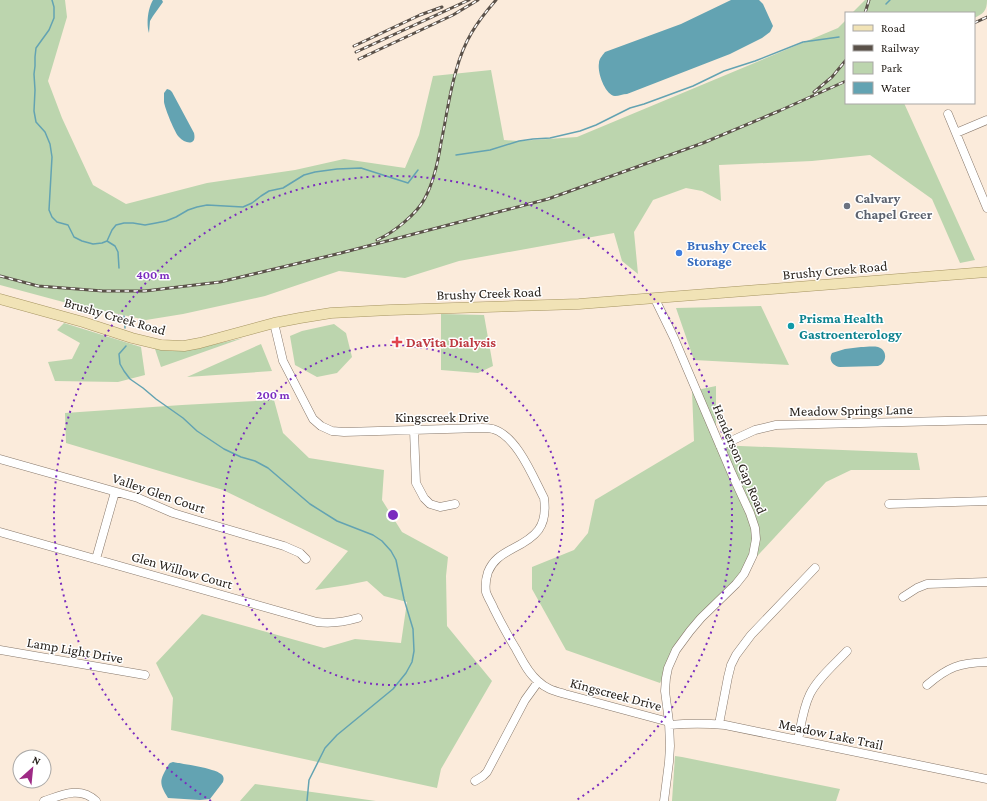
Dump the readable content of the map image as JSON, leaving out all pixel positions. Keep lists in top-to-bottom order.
{
  "streets": {
    "main road": ["Brushy Creek Road"],
    "street": [
      "Meadow Springs Lane",
      "Kingscreek Drive",
      "Henderson Gap Road",
      "Valley Glen Court",
      "Glen Willow Court",
      "Lamp Light Drive",
      "Meadow Lake Trail"
    ]
  },
  "crossings": [
    ["Brushy Creek Road", "Kingscreek Drive"],
    ["Brushy Creek Road", "Henderson Gap Road"],
    ["Meadow Springs Lane", "Henderson Gap Road"],
    ["Kingscreek Drive", "Henderson Gap Road"],
    ["Kingscreek Drive", "Meadow Lake Trail"],
    ["Henderson Gap Road", "Meadow Lake Trail"]
  ],
  "places": {
    "other": ["Calvary Chapel Greer", "Brushy Creek Storage", "Prisma Health Gastroenterology"],
    "health": ["DaVita Dialysis"]
  },
  "legend": [
    "Road",
    "Railway",
    "Park",
    "Water"
  ],
  "north": "top right",
  "rings": ["400 m", "200 m"]
}
